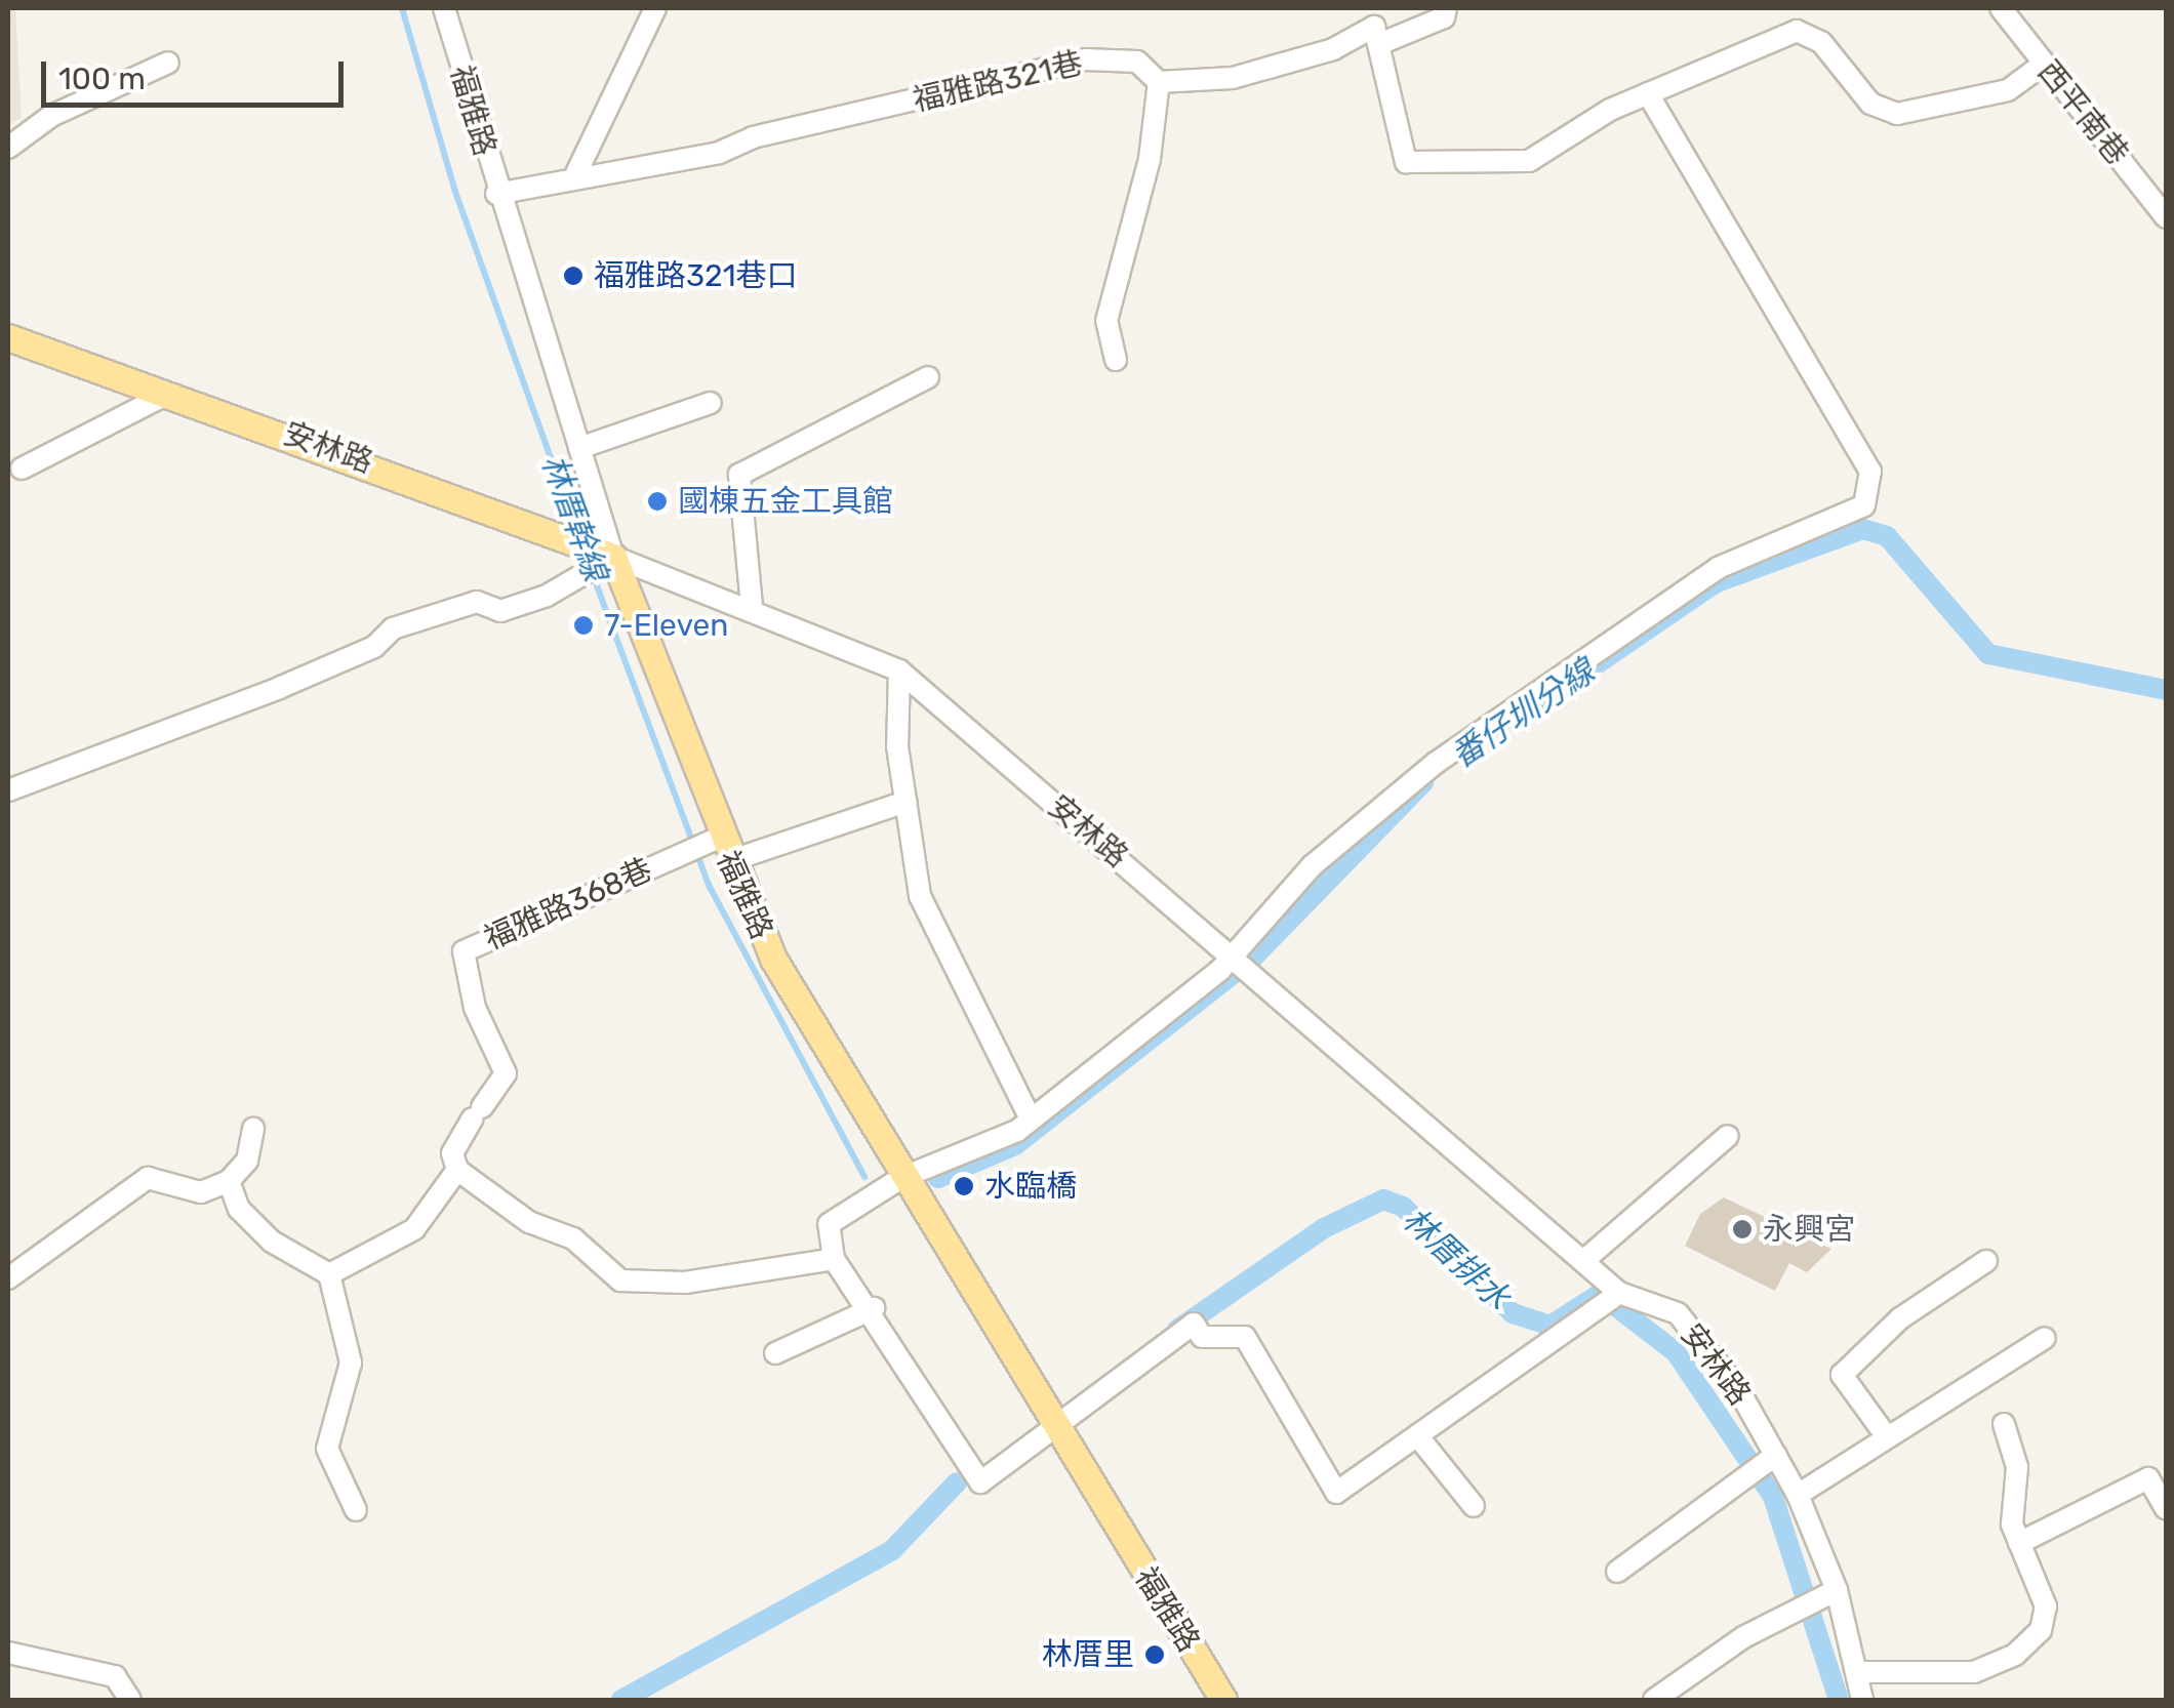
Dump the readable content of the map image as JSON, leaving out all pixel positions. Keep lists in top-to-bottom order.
{
  "streets": {
    "main road": ["福雅路", "安林路"],
    "street": ["福雅路321巷", "西平南巷", "福雅路368巷"]
  },
  "crossings": [
    ["福雅路321巷", "福雅路"],
    ["福雅路", "安林路"],
    ["福雅路", "福雅路368巷"]
  ],
  "water": ["林厝幹線", "番仔圳分線", "林厝排水"],
  "places": [
    "福雅路321巷口",
    "國棟五金工具館",
    "7-Eleven",
    "水臨橋",
    "永興宮",
    "林厝里"
  ],
  "scale_bar": "100 m"
}
